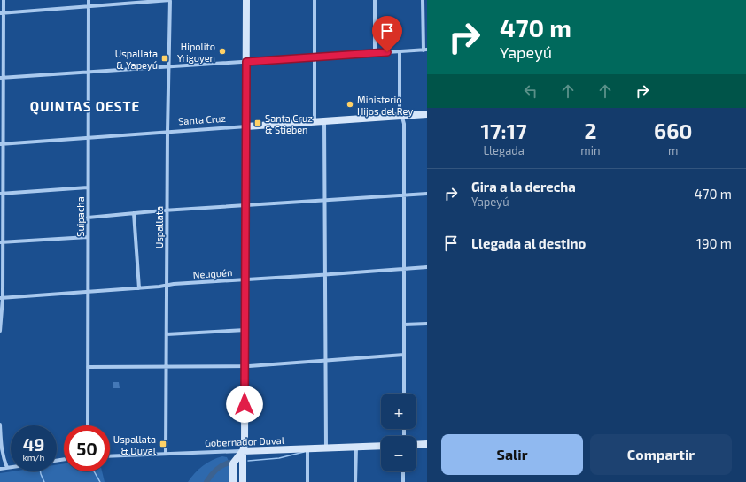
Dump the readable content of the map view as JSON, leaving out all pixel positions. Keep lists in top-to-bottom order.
{
  "streets": {
    "main road": ["Santa Cruz", "Gobernador Duval"],
    "street": ["Suipacha", "Uspallata", "Neuquén"]
  },
  "crossings": [
    ["Santa Cruz", "Suipacha"],
    ["Santa Cruz", "Uspallata"],
    ["Suipacha", "Neuquén"],
    ["Uspallata", "Neuquén"],
    ["Uspallata", "Gobernador Duval"]
  ],
  "districts": ["QUINTAS OESTE"],
  "places": {
    "other": ["Hipolito Yrigoyen", "Ministerio Hijos del Rey"],
    "transit": ["Uspallata & Yapeyú", "Santa Cruz & Stieben", "Uspallata & Duval"]
  },
  "page": {
    "turn": ["470 m", "Yapeyú"],
    "eta": [
      "17:17",
      "Llegada",
      "2",
      "min",
      "660",
      "m"
    ],
    "list": [
      {
        "name": "Gira a la derecha",
        "note": "Yapeyú",
        "value": "470 m"
      },
      {
        "name": "Llegada al destino",
        "value": "190 m"
      }
    ],
    "map_buttons": ["+", "−"],
    "speed": "49 km/h",
    "limit": "50",
    "buttons": ["Salir", "Compartir"]
  }
}
